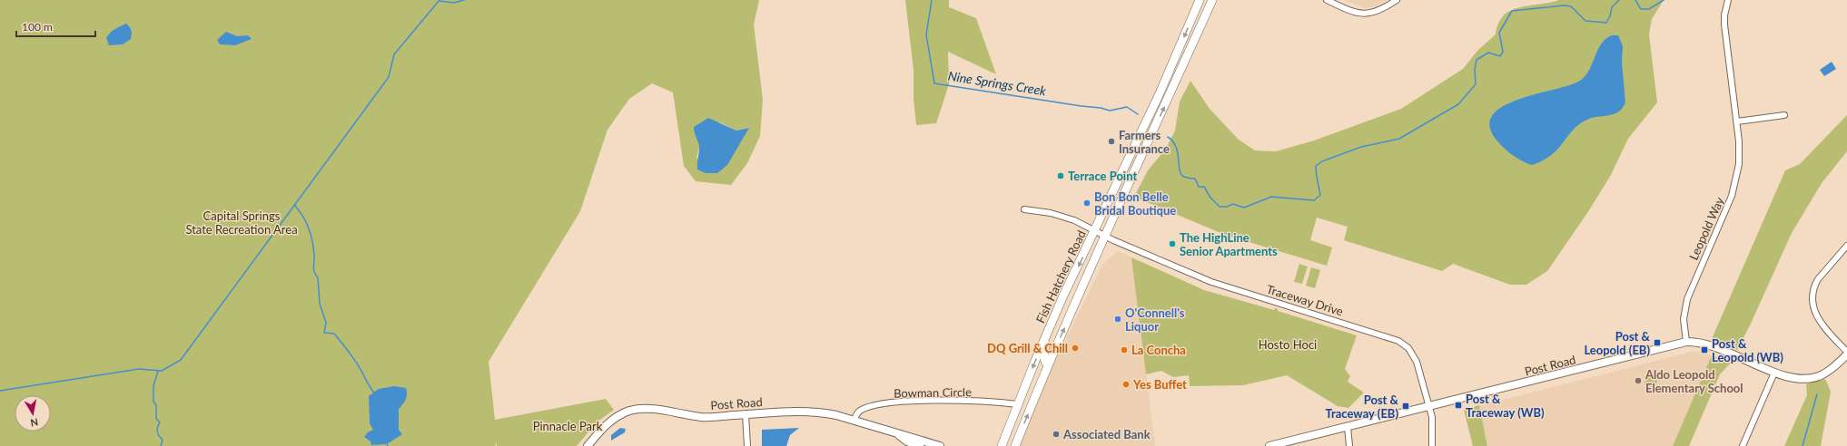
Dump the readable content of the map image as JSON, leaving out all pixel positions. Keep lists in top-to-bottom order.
{
  "streets": {
    "main road": ["Fish Hatchery Road"],
    "street": [
      "Leopold Way",
      "Traceway Drive",
      "Post Road",
      "Bowman Circle"
    ]
  },
  "crossings": [
    ["Leopold Way", "Post Road"],
    ["Fish Hatchery Road", "Traceway Drive"],
    ["Fish Hatchery Road", "Bowman Circle"],
    ["Traceway Drive", "Post Road"],
    ["Post Road", "Bowman Circle"]
  ],
  "water": ["Nine Springs Creek"],
  "parks": ["Capital Springs State Recreation Area", "Hosto Hoci", "Pinnacle Park"],
  "places": {
    "other": [
      "Farmers Insurance",
      "Terrace Point",
      "Bon Bon Belle Bridal Boutique",
      "The HighLine Senior Apartments",
      "O'Connell's Liquor",
      "DQ Grill & Chill",
      "La Concha",
      "Aldo Leopold Elementary School",
      "Yes Buffet",
      "Associated Bank"
    ],
    "transit": [
      "Post & Leopold (EB)",
      "Post & Leopold (WB)",
      "Post & Traceway (WB)",
      "Post & Traceway (EB)"
    ]
  },
  "scale_bar": "100 m",
  "north": "bottom"
}
